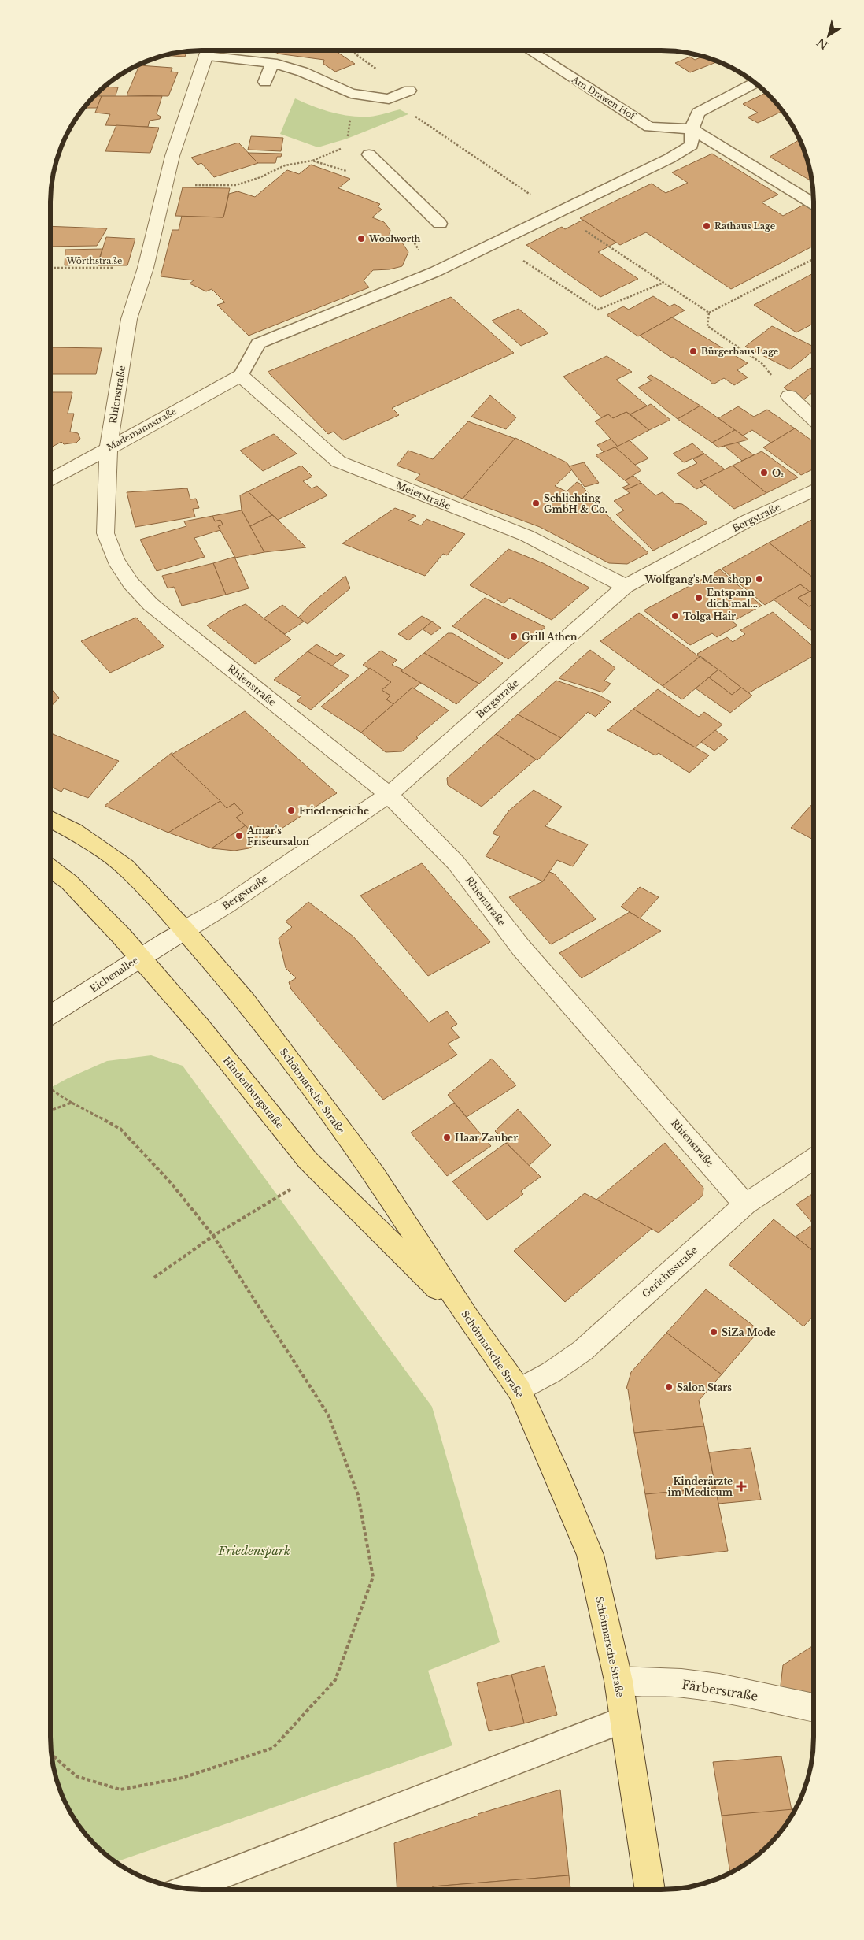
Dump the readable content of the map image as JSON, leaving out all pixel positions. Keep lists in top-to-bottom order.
{
  "streets": {
    "main road": ["Schötmarsche Straße", "Hindenburgstraße"],
    "street": [
      "Rhienstraße",
      "Mademannstraße",
      "Meierstraße",
      "Bergstraße",
      "Eichenallee",
      "Gerichtsstraße",
      "Färberstraße"
    ],
    "lane": ["Am Drawen Hof"],
    "path": ["Wörthstraße"]
  },
  "crossings": [
    ["Wörthstraße", "Rhienstraße"],
    ["Rhienstraße", "Mademannstraße"],
    ["Rhienstraße", "Bergstraße"],
    ["Rhienstraße", "Gerichtsstraße"],
    ["Mademannstraße", "Meierstraße"],
    ["Meierstraße", "Bergstraße"],
    ["Bergstraße", "Eichenallee"],
    ["Bergstraße", "Schötmarsche Straße"],
    ["Eichenallee", "Schötmarsche Straße"],
    ["Eichenallee", "Hindenburgstraße"],
    ["Schötmarsche Straße", "Hindenburgstraße"],
    ["Schötmarsche Straße", "Gerichtsstraße"],
    ["Schötmarsche Straße", "Färberstraße"]
  ],
  "parks": ["Friedenspark"],
  "places": {
    "other": [
      "Rathaus Lage",
      "Woolworth",
      "Bürgerhaus Lage",
      "O₂",
      "Schlichting GmbH & Co.",
      "Wolfgang's Men shop",
      "Entspann dich mal...",
      "Tolga Hair",
      "Grill Athen",
      "Friedenseiche",
      "Amar's Friseursalon",
      "Haar Zauber",
      "SiZa Mode",
      "Salon Stars"
    ],
    "health": ["Kinderärzte im Medicum"]
  },
  "north": "bottom left"
}
